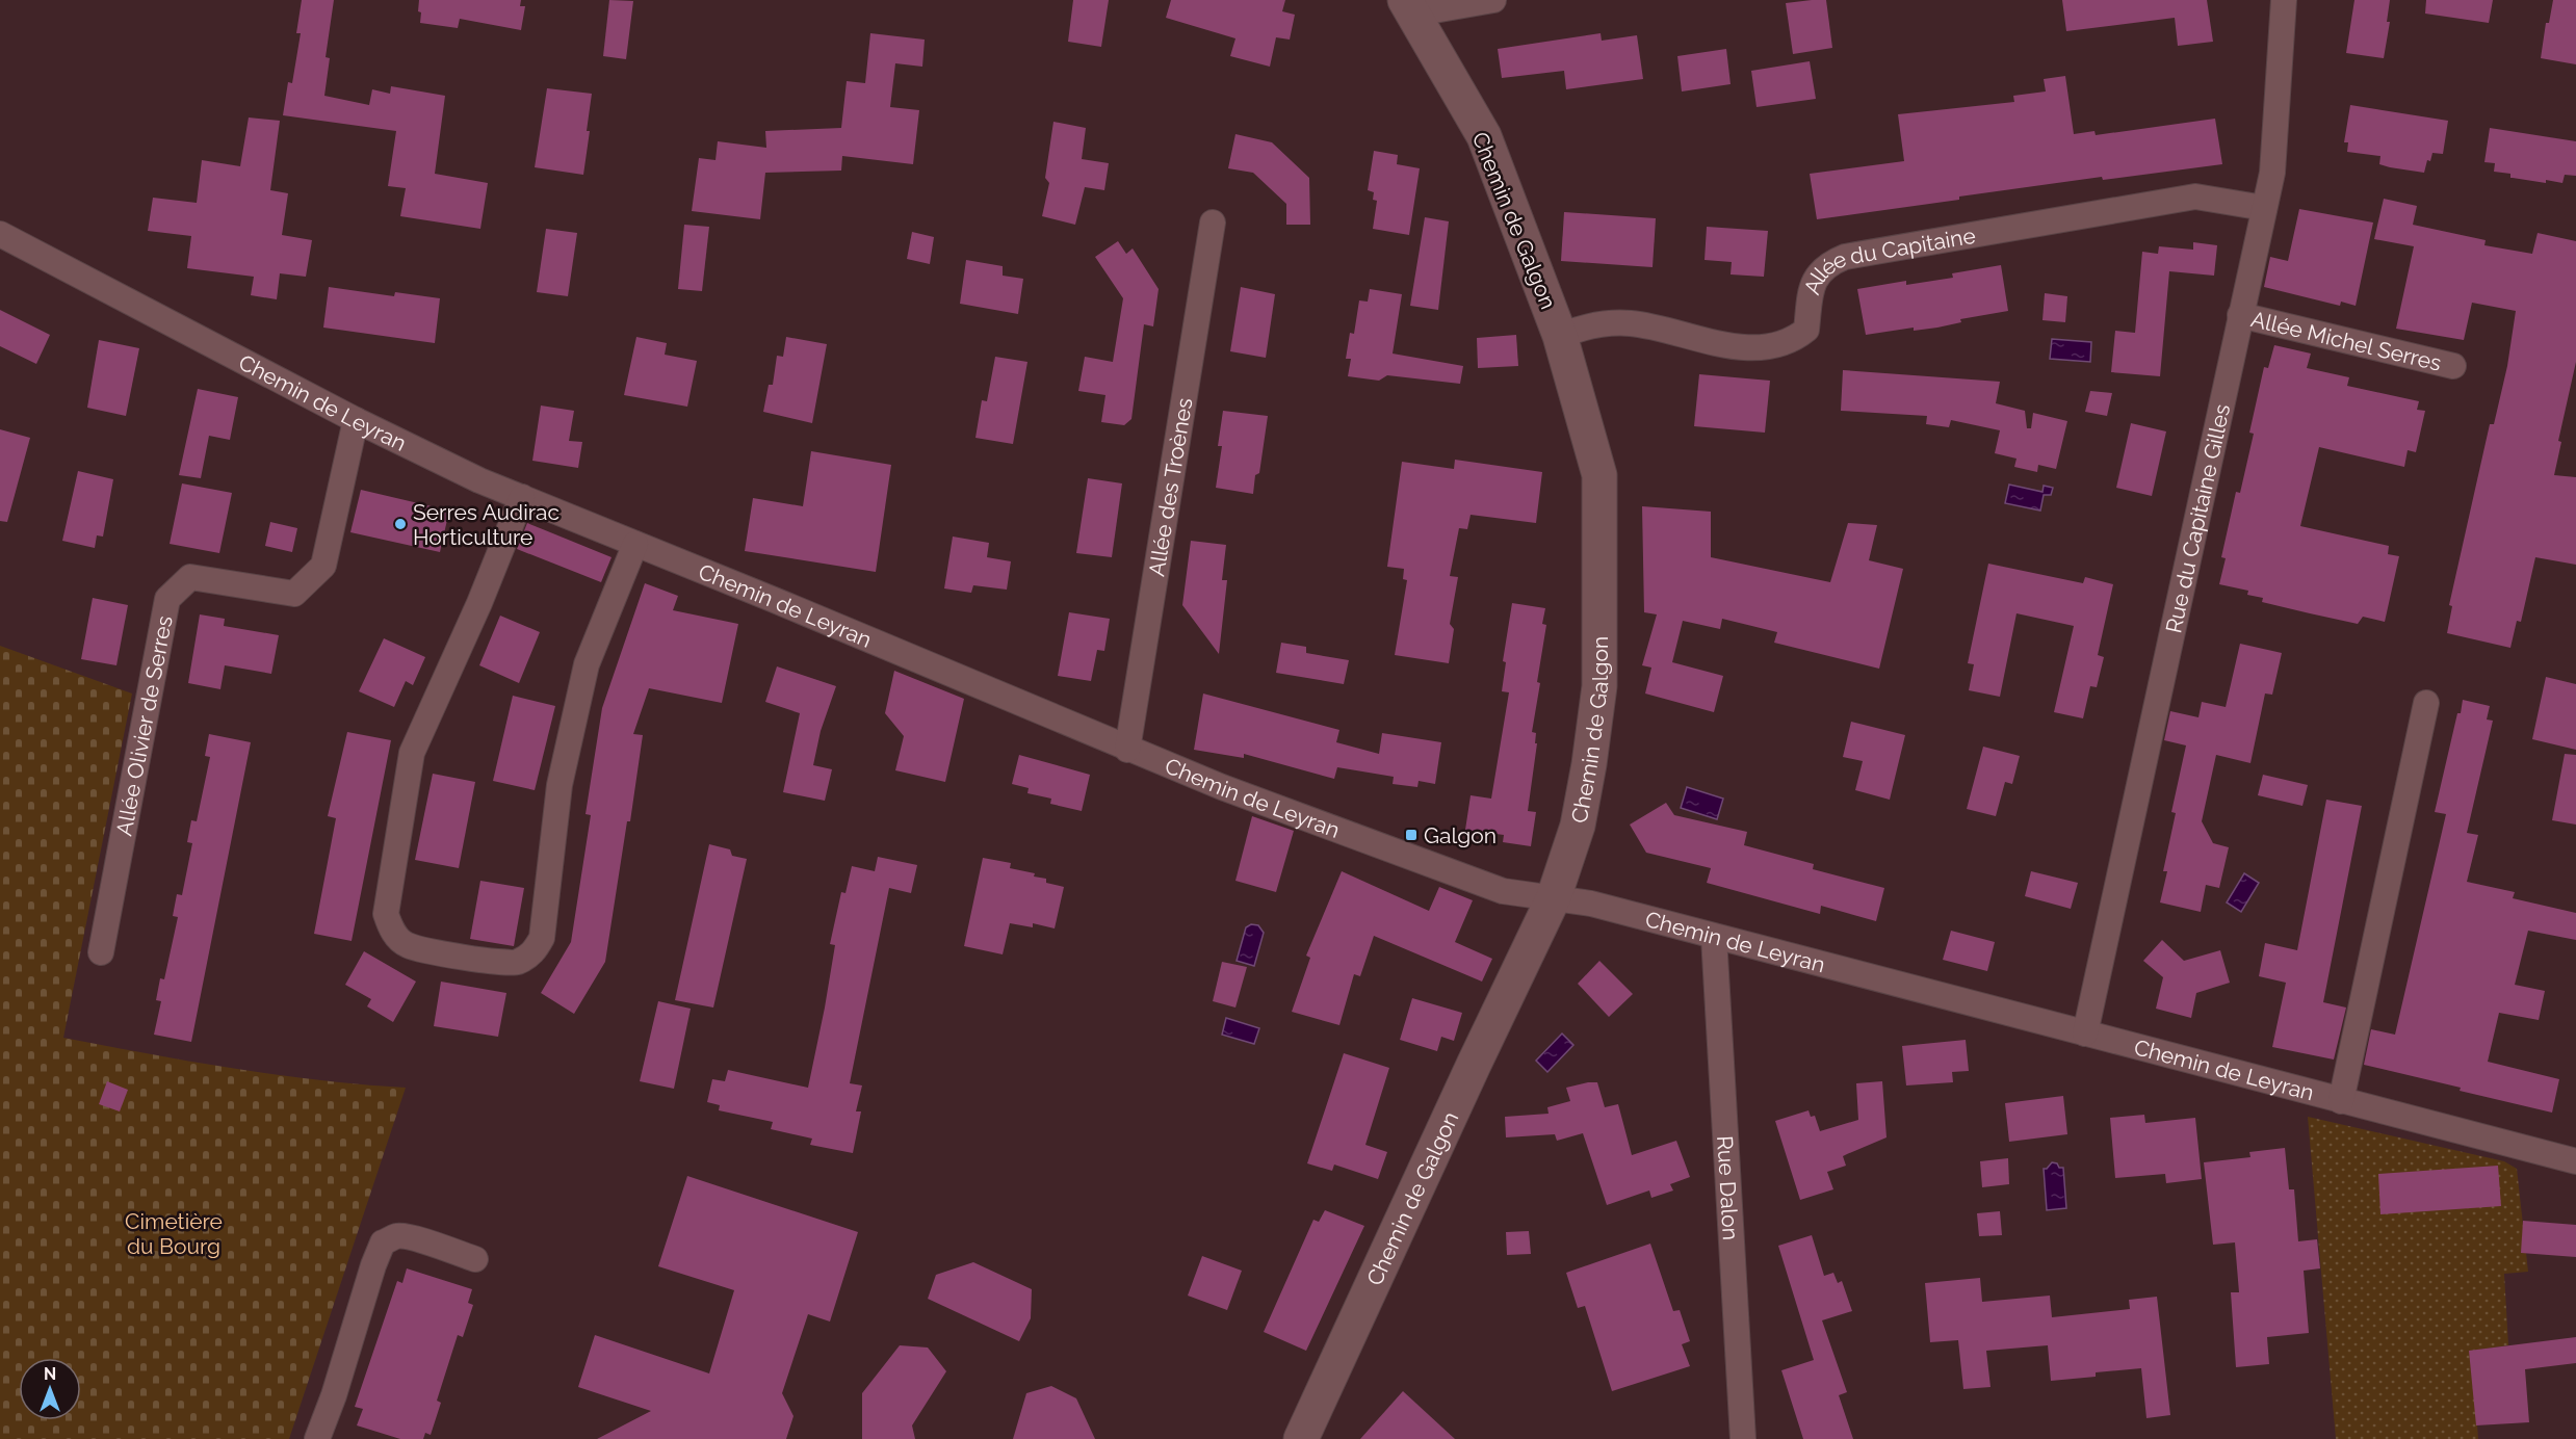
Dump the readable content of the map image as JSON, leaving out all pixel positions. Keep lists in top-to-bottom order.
{
  "streets": {
    "main road": ["Chemin de Galgon"],
    "street": [
      "Allée du Capitaine",
      "Allée Michel Serres",
      "Chemin de Leyran",
      "Allée des Troènes",
      "Rue du Capitaine Gilles",
      "Allée Olivier de Serres",
      "Rue Dalon"
    ]
  },
  "crossings": [
    ["Chemin de Galgon", "Allée du Capitaine"],
    ["Chemin de Galgon", "Chemin de Leyran"],
    ["Allée du Capitaine", "Rue du Capitaine Gilles"],
    ["Allée Michel Serres", "Rue du Capitaine Gilles"],
    ["Chemin de Leyran", "Allée des Troènes"],
    ["Chemin de Leyran", "Rue du Capitaine Gilles"],
    ["Chemin de Leyran", "Allée Olivier de Serres"],
    ["Chemin de Leyran", "Rue Dalon"]
  ],
  "parks": ["Cimetière du Bourg"],
  "places": {
    "other": ["Serres Audirac Horticulture"],
    "transit": ["Galgon"]
  },
  "north": "top"
}
